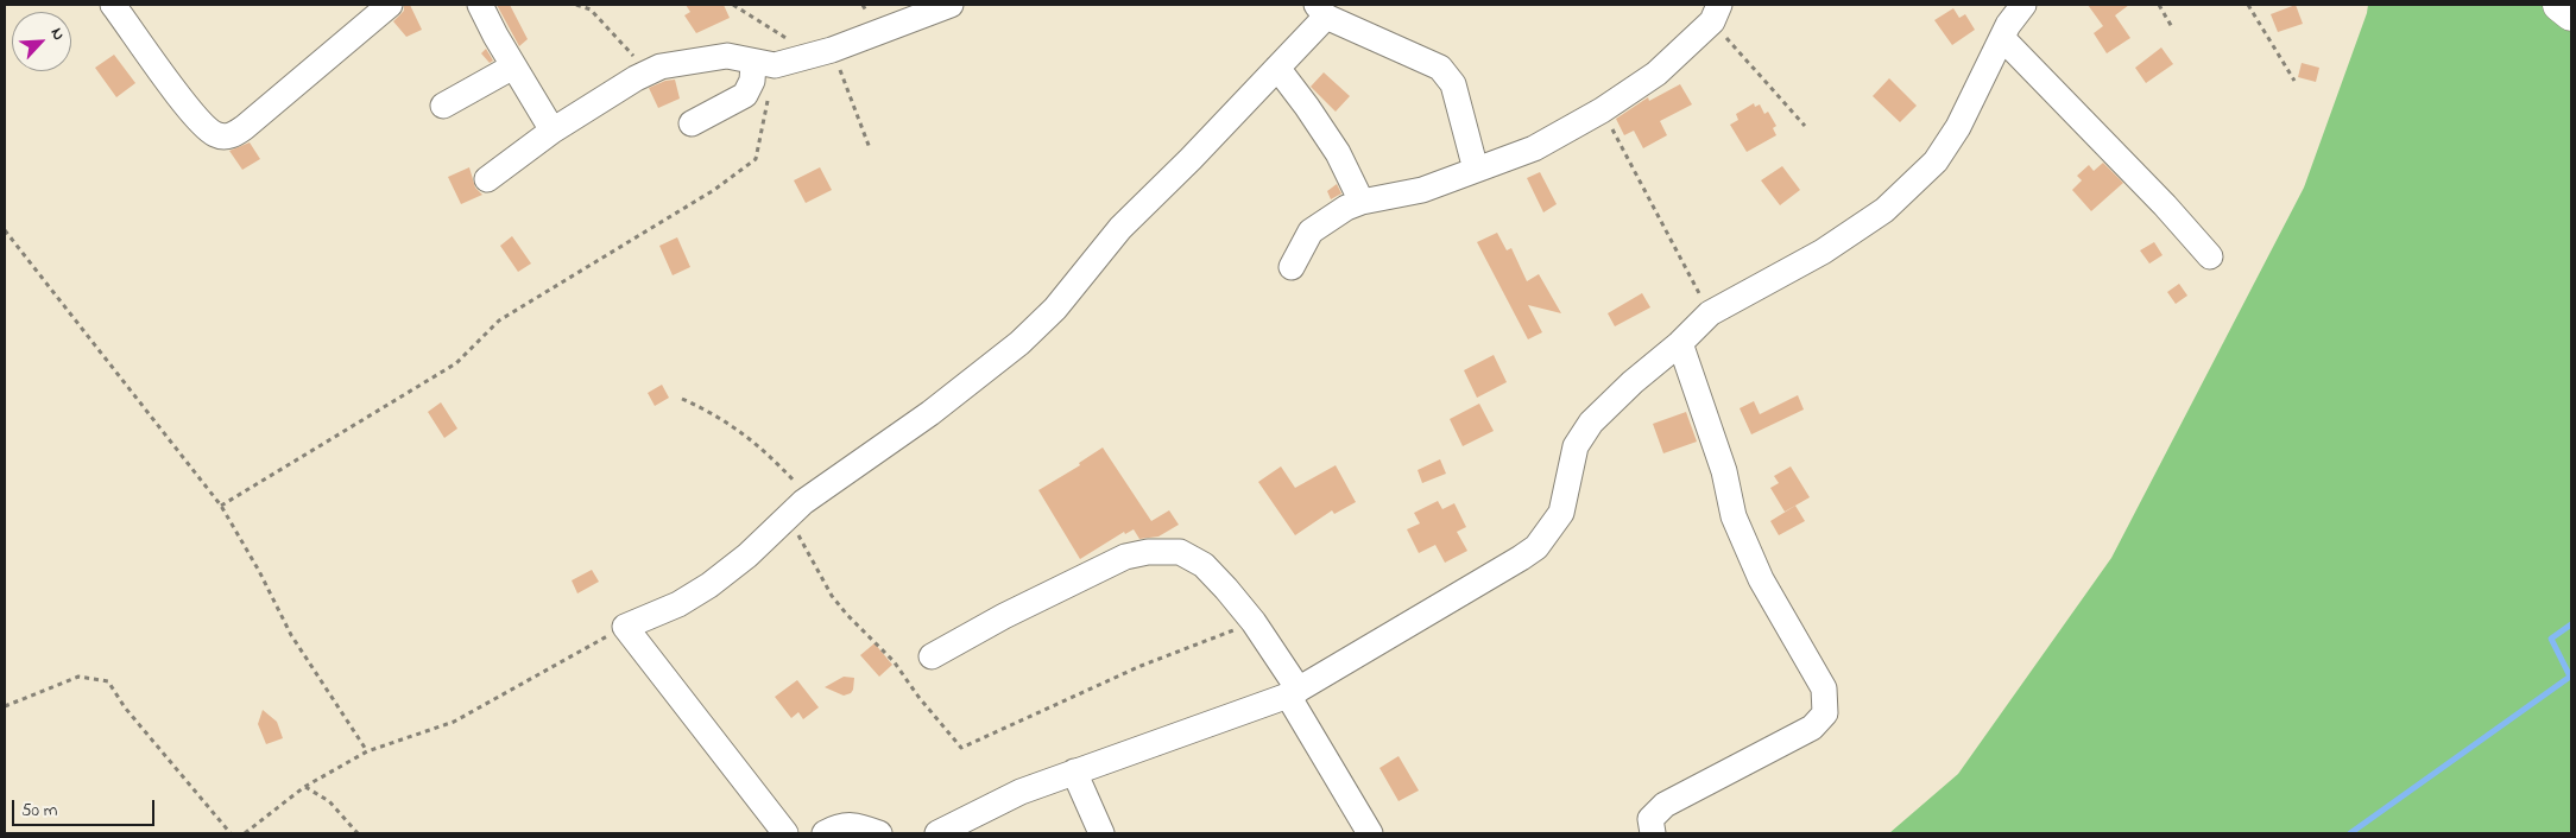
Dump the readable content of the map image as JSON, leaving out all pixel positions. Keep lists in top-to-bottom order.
{
  "scale_bar": "50 m",
  "north": "top right"
}
